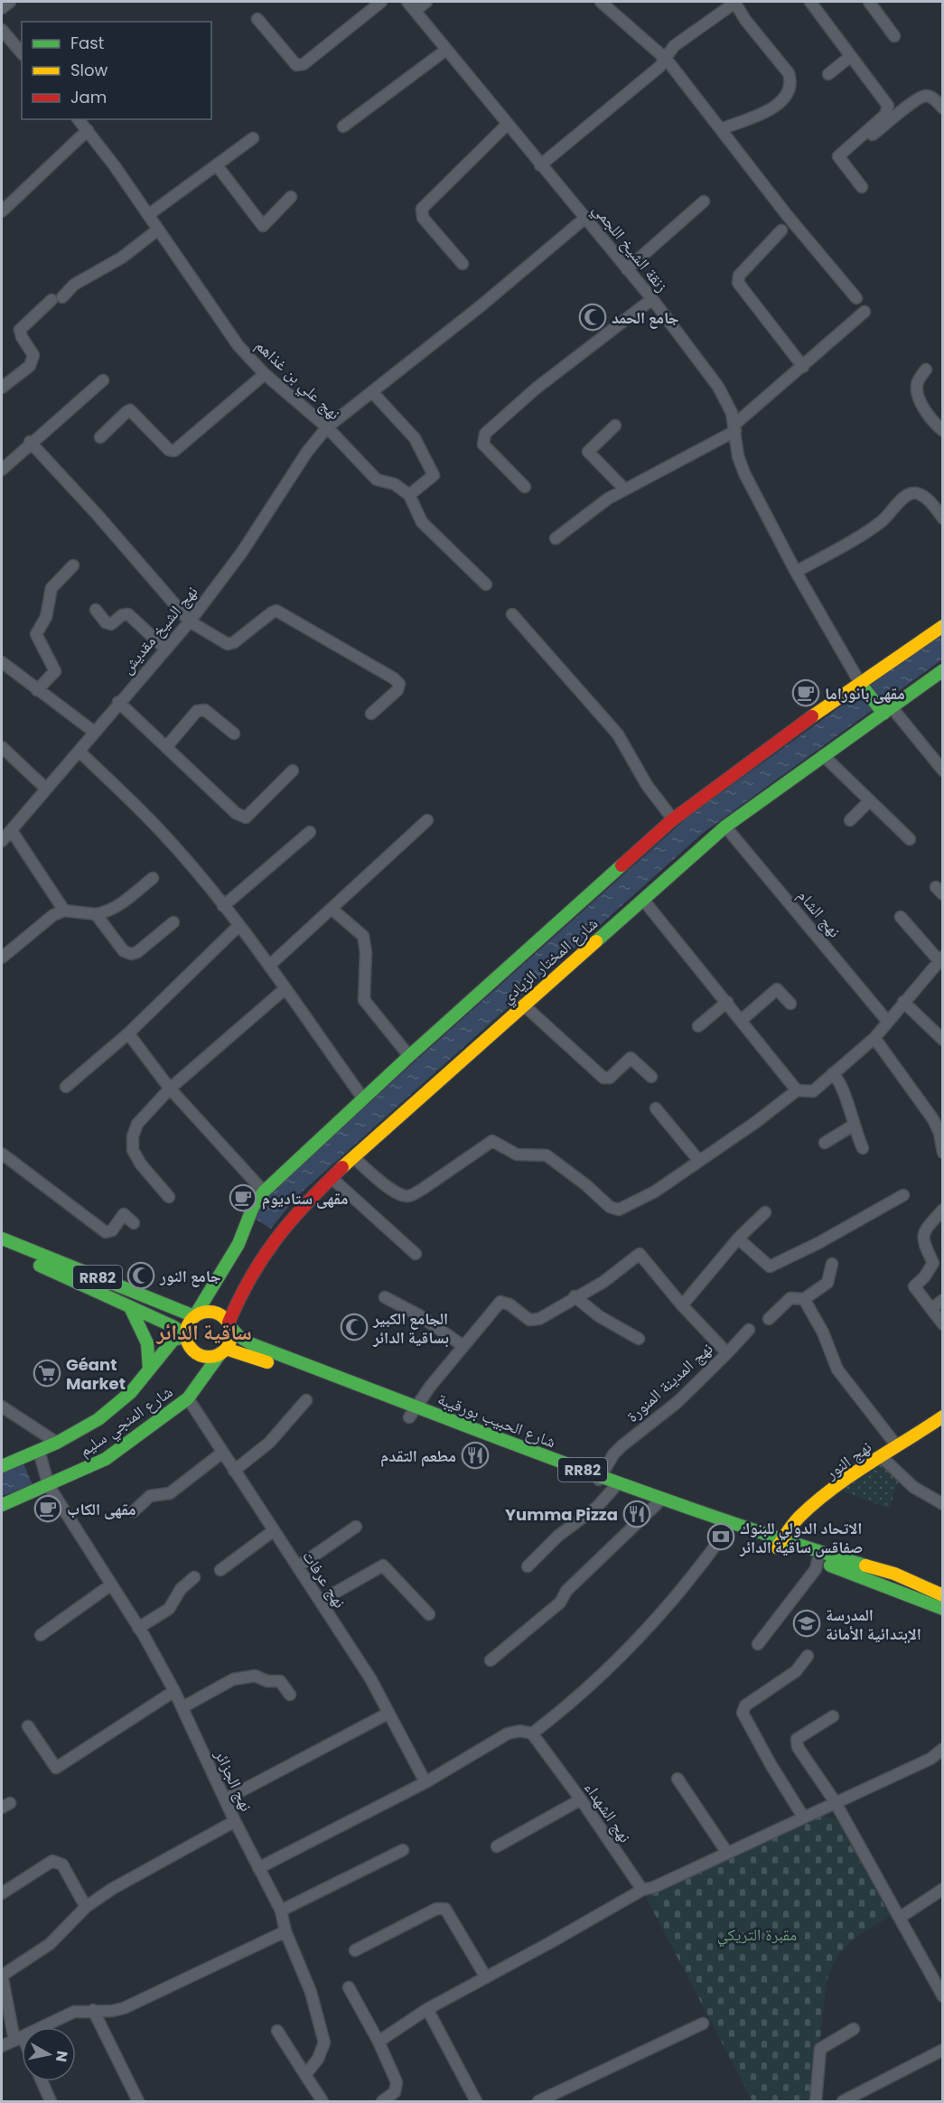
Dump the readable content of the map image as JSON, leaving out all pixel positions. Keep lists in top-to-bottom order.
{
  "streets": {
    "main road": [
      "شارع المختار الزيادي",
      "RR82",
      "شارع الحبيب بورقيبة",
      "شارع المنجي سليم",
      "نهج النور"
    ],
    "street": [
      "زنقة الشيخ اللجمي",
      "نهج علي بن غذاهم",
      "نهج الشيخ مقديش",
      "نهج الشام",
      "نهج المدينة المنورة",
      "نهج عرفات",
      "نهج الجزائر",
      "نهج الشهداء"
    ]
  },
  "crossings": [
    ["زنقة الشيخ اللجمي", "نهج الشيخ مقديش"],
    ["نهج علي بن غذاهم", "نهج الشيخ مقديش"],
    ["نهج الشام", "شارع المختار الزيادي"],
    ["شارع المختار الزيادي", "شارع الحبيب بورقيبة"],
    ["شارع المختار الزيادي", "شارع المنجي سليم"],
    ["نهج المدينة المنورة", "شارع الحبيب بورقيبة"],
    ["شارع الحبيب بورقيبة", "شارع المنجي سليم"],
    ["شارع الحبيب بورقيبة", "نهج النور"],
    ["شارع المنجي سليم", "نهج عرفات"],
    ["شارع المنجي سليم", "نهج الجزائر"]
  ],
  "districts": ["ساقية الدائر"],
  "parks": ["مقبرة التريكي"],
  "places": {
    "mosque": ["جامع الحمد", "جامع النور", "الجامع الكبير بساقية الدائر"],
    "cafe": ["مقهى بانوراما", "مقهى ستاديوم", "مقهى الكاب"],
    "supermarket": ["Géant Market"],
    "restaurant": ["مطعم التقدم", "Yumma Pizza"],
    "bank": ["الاتحاد الدولي للبنوك صفاقس ساقية الدائر"],
    "school or university": ["المدرسة الإبتدائية الأمانة"]
  },
  "legend": ["Fast", "Slow", "Jam"],
  "north": "right"
}
